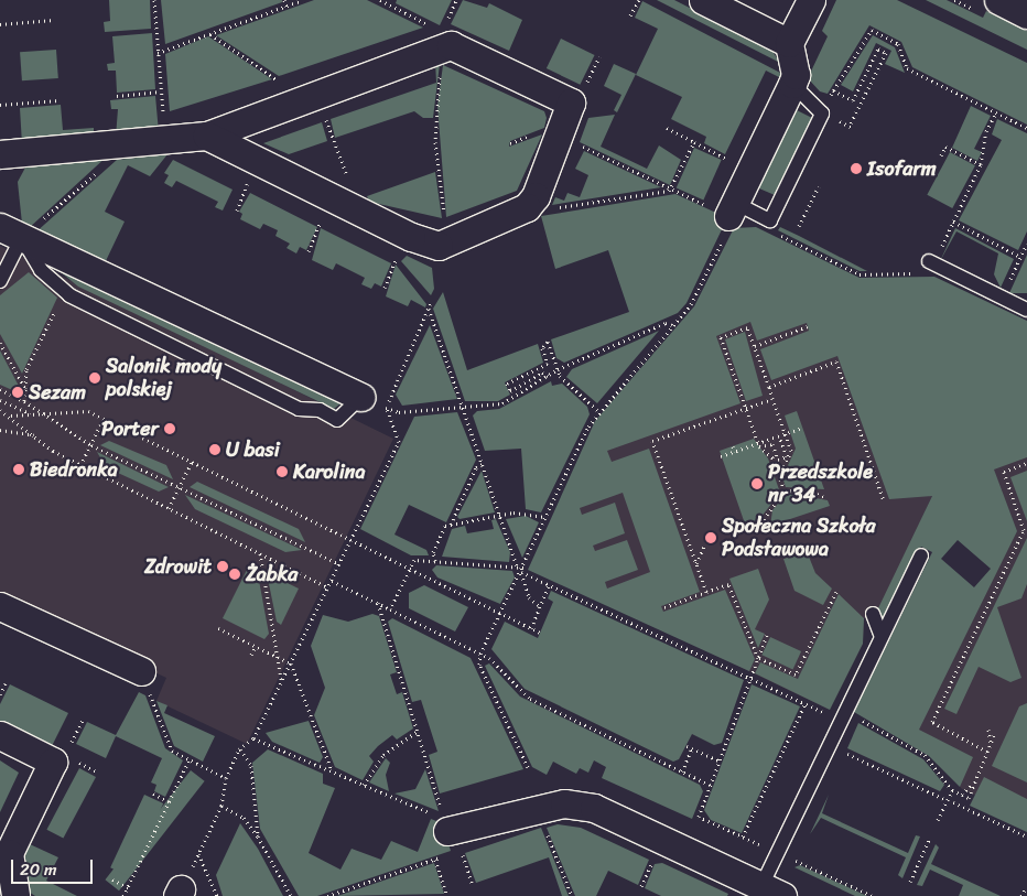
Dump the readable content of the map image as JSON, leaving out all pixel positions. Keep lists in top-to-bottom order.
{
  "places": [
    "Isofarm",
    "Salonik mody polskiej",
    "Sezam",
    "Porter",
    "U basi",
    "Biedronka",
    "Karolina",
    "Przedszkole nr 34",
    "Społeczna Szkoła Podstawowa",
    "Zdrowit",
    "Żabka"
  ],
  "scale_bar": "20 m"
}
